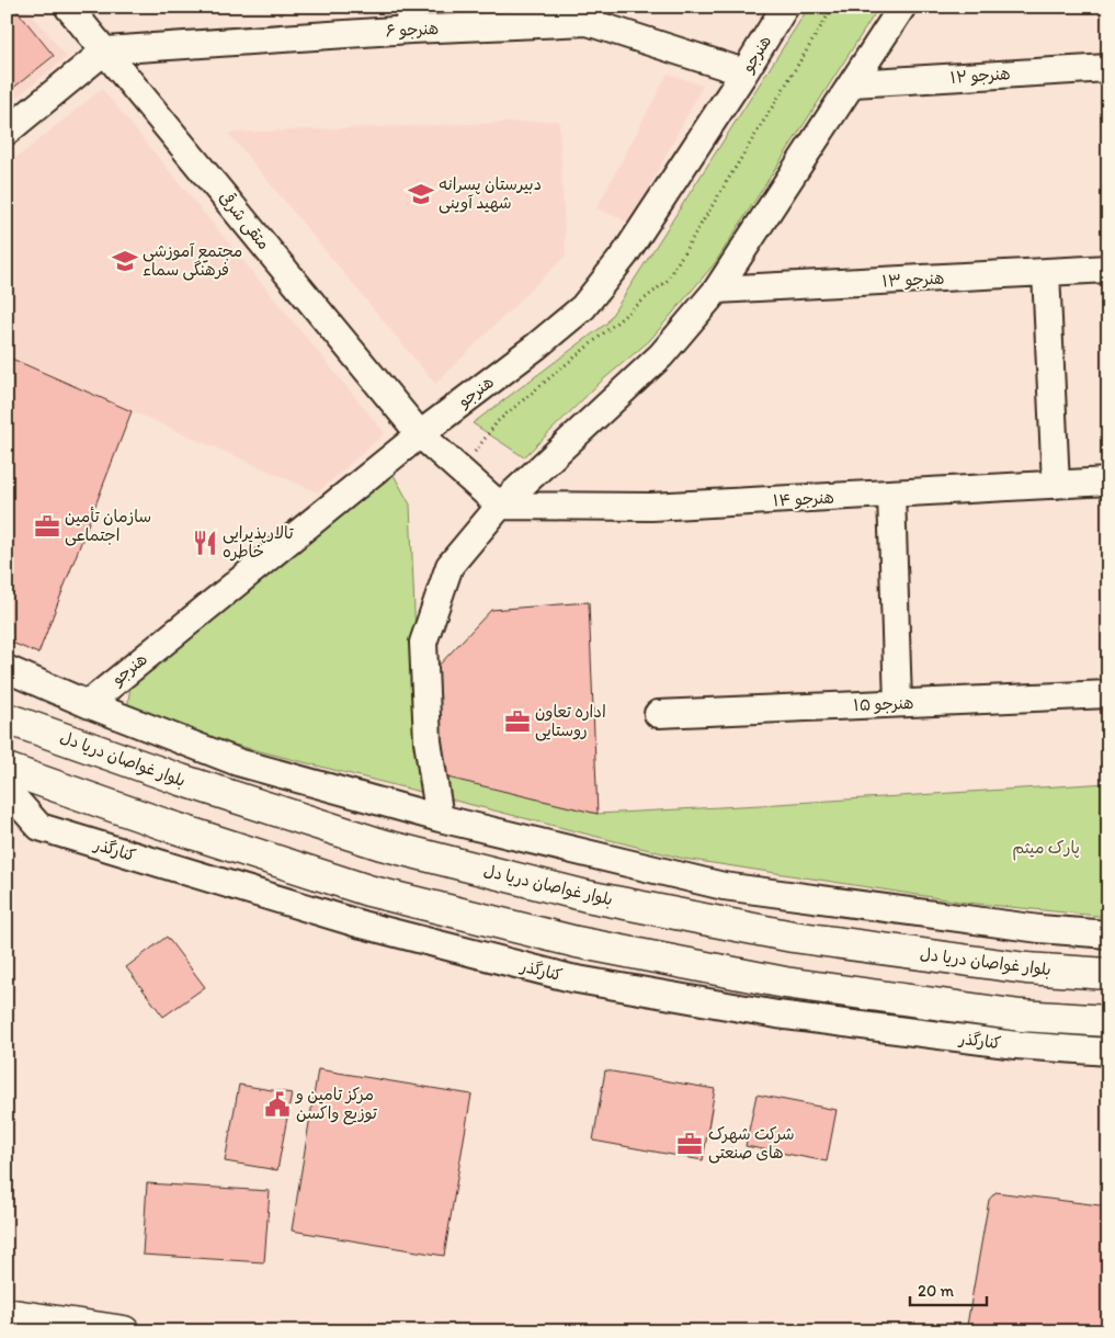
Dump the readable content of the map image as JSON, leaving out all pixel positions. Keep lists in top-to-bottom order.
{
  "streets": {
    "main road": ["بلوار غواصان دریا دل"],
    "street": [
      "هنرجو ۶",
      "هنرجو",
      "هنرجو ۱۲",
      "متقی شرقی",
      "هنرجو ۱۳",
      "هنرجو ۱۴",
      "هنرجو ۱۵",
      "کنارگذر"
    ]
  },
  "crossings": [
    ["هنرجو ۶", "هنرجو"],
    ["هنرجو ۶", "متقی شرقی"],
    ["هنرجو", "متقی شرقی"],
    ["متقی شرقی", "هنرجو ۱۴"]
  ],
  "parks": ["پارک میثم"],
  "places": {
    "school or university": ["دبیرستان پسرانه شهید آوینی", "مجتمع آموزشی فرهنگی سماء"],
    "office": ["سازمان تأمین اجتماعی", "اداره تعاون روستایی", "شرکت شهرک های صنعتی"],
    "restaurant": ["تالارپذیرایی خاطره"],
    "public building": ["مرکز تامین و توزیع واکسن"]
  },
  "scale_bar": "20 m"
}
